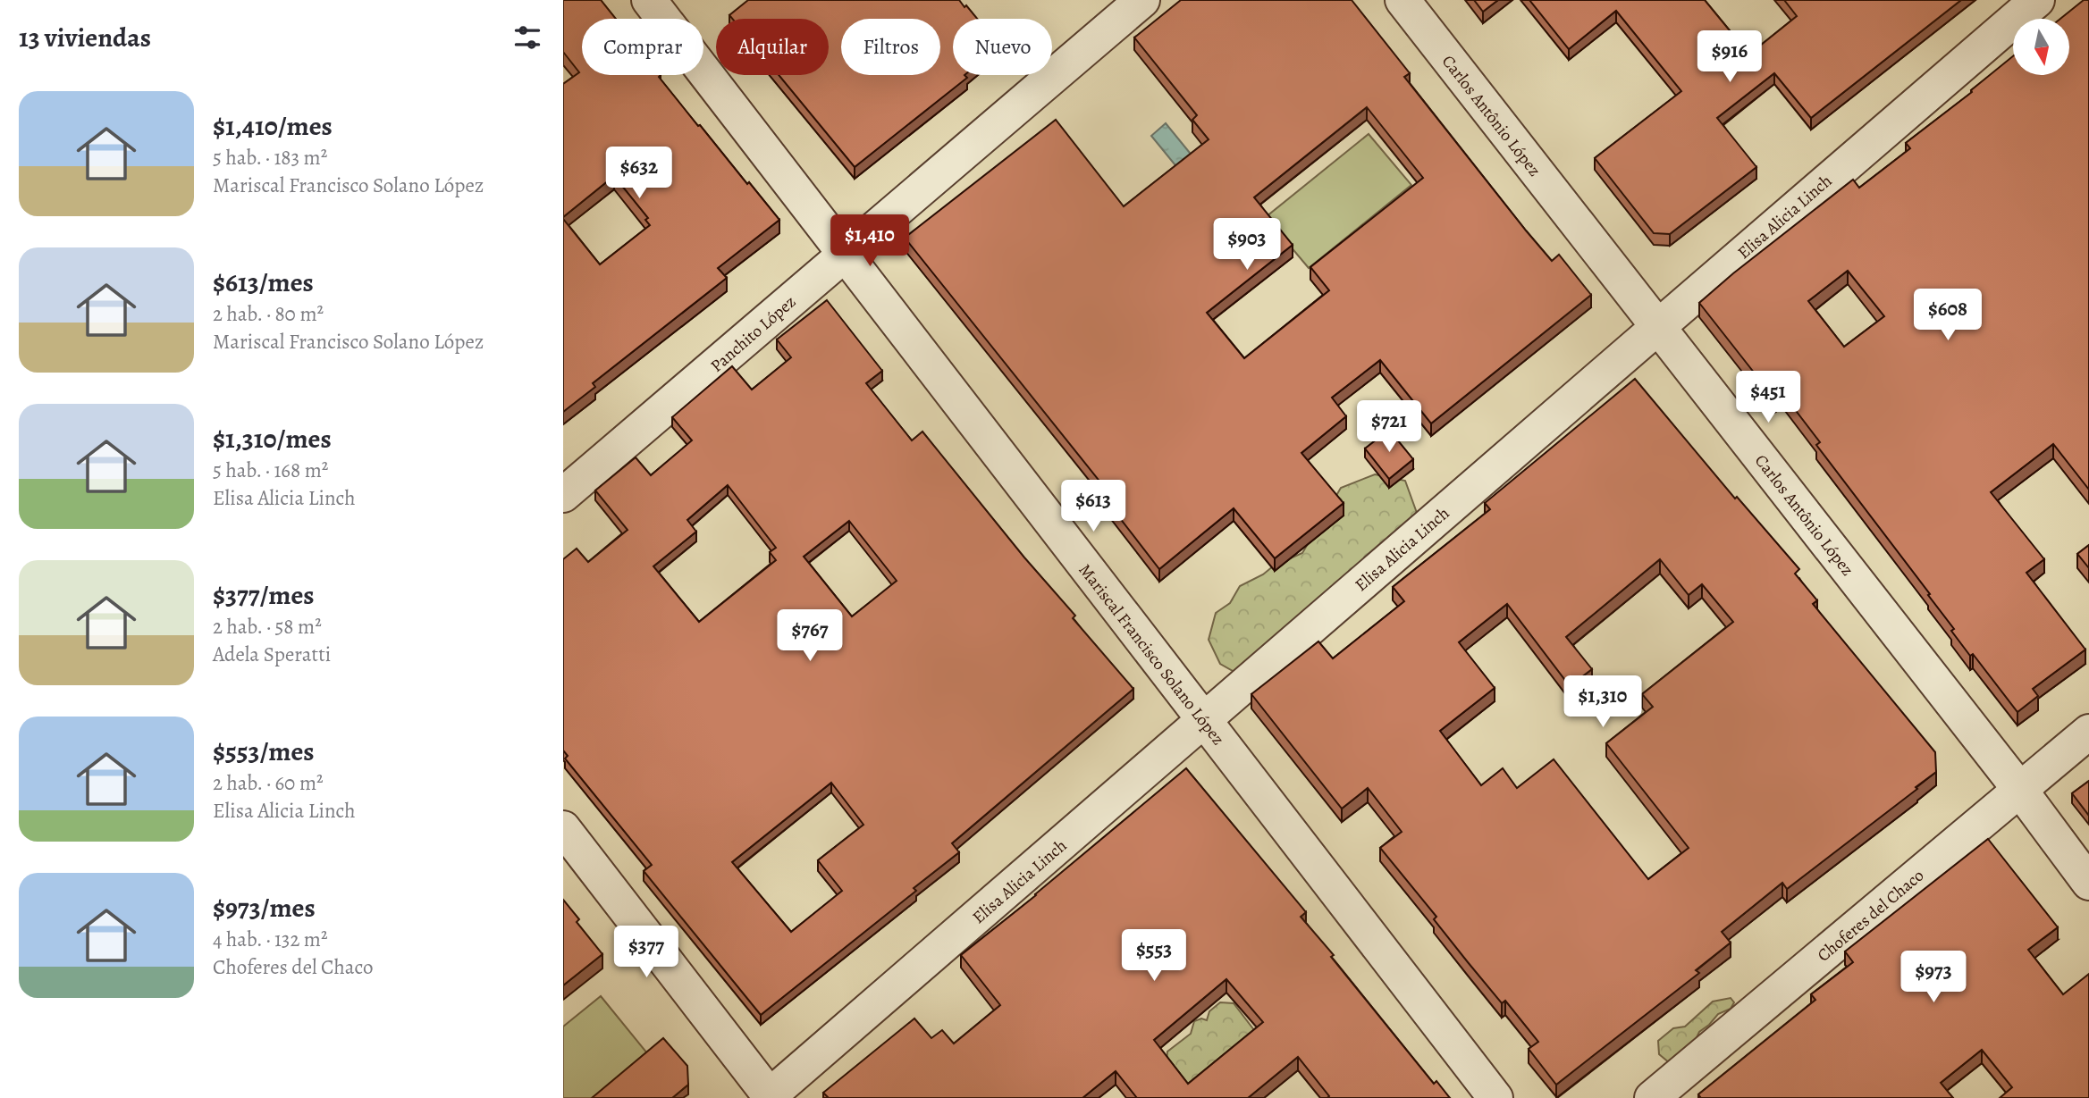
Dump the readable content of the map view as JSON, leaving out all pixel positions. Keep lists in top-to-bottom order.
{
  "streets": {
    "street": [
      "Carlos Antônio López",
      "Elisa Alicia Linch",
      "Panchito López",
      "Mariscal Francisco Solano López",
      "Choferes del Chaco"
    ]
  },
  "crossings": [
    ["Carlos Antônio López", "Elisa Alicia Linch"],
    ["Carlos Antônio López", "Choferes del Chaco"],
    ["Elisa Alicia Linch", "Mariscal Francisco Solano López"],
    ["Panchito López", "Mariscal Francisco Solano López"]
  ],
  "north": "bottom",
  "page": {
    "heading": "13 viviendas",
    "chip": [
      "Comprar",
      "Alquilar",
      "Filtros",
      "Nuevo"
    ],
    "price": [
      "$916",
      "$632",
      "$1,410",
      "$903",
      "$608",
      "$451",
      "$721",
      "$613",
      "$767",
      "$1,310",
      "$377",
      "$553",
      "$973"
    ],
    "list": [
      {
        "name": "$1,410/mes",
        "note": "5 hab. · 183 m² · Mariscal Francisco Solano López"
      },
      {
        "name": "$613/mes",
        "note": "2 hab. · 80 m² · Mariscal Francisco Solano López"
      },
      {
        "name": "$1,310/mes",
        "note": "5 hab. · 168 m² · Elisa Alicia Linch"
      },
      {
        "name": "$377/mes",
        "note": "2 hab. · 58 m² · Adela Speratti"
      },
      {
        "name": "$553/mes",
        "note": "2 hab. · 60 m² · Elisa Alicia Linch"
      },
      {
        "name": "$973/mes",
        "note": "4 hab. · 132 m² · Choferes del Chaco"
      }
    ]
  }
}
